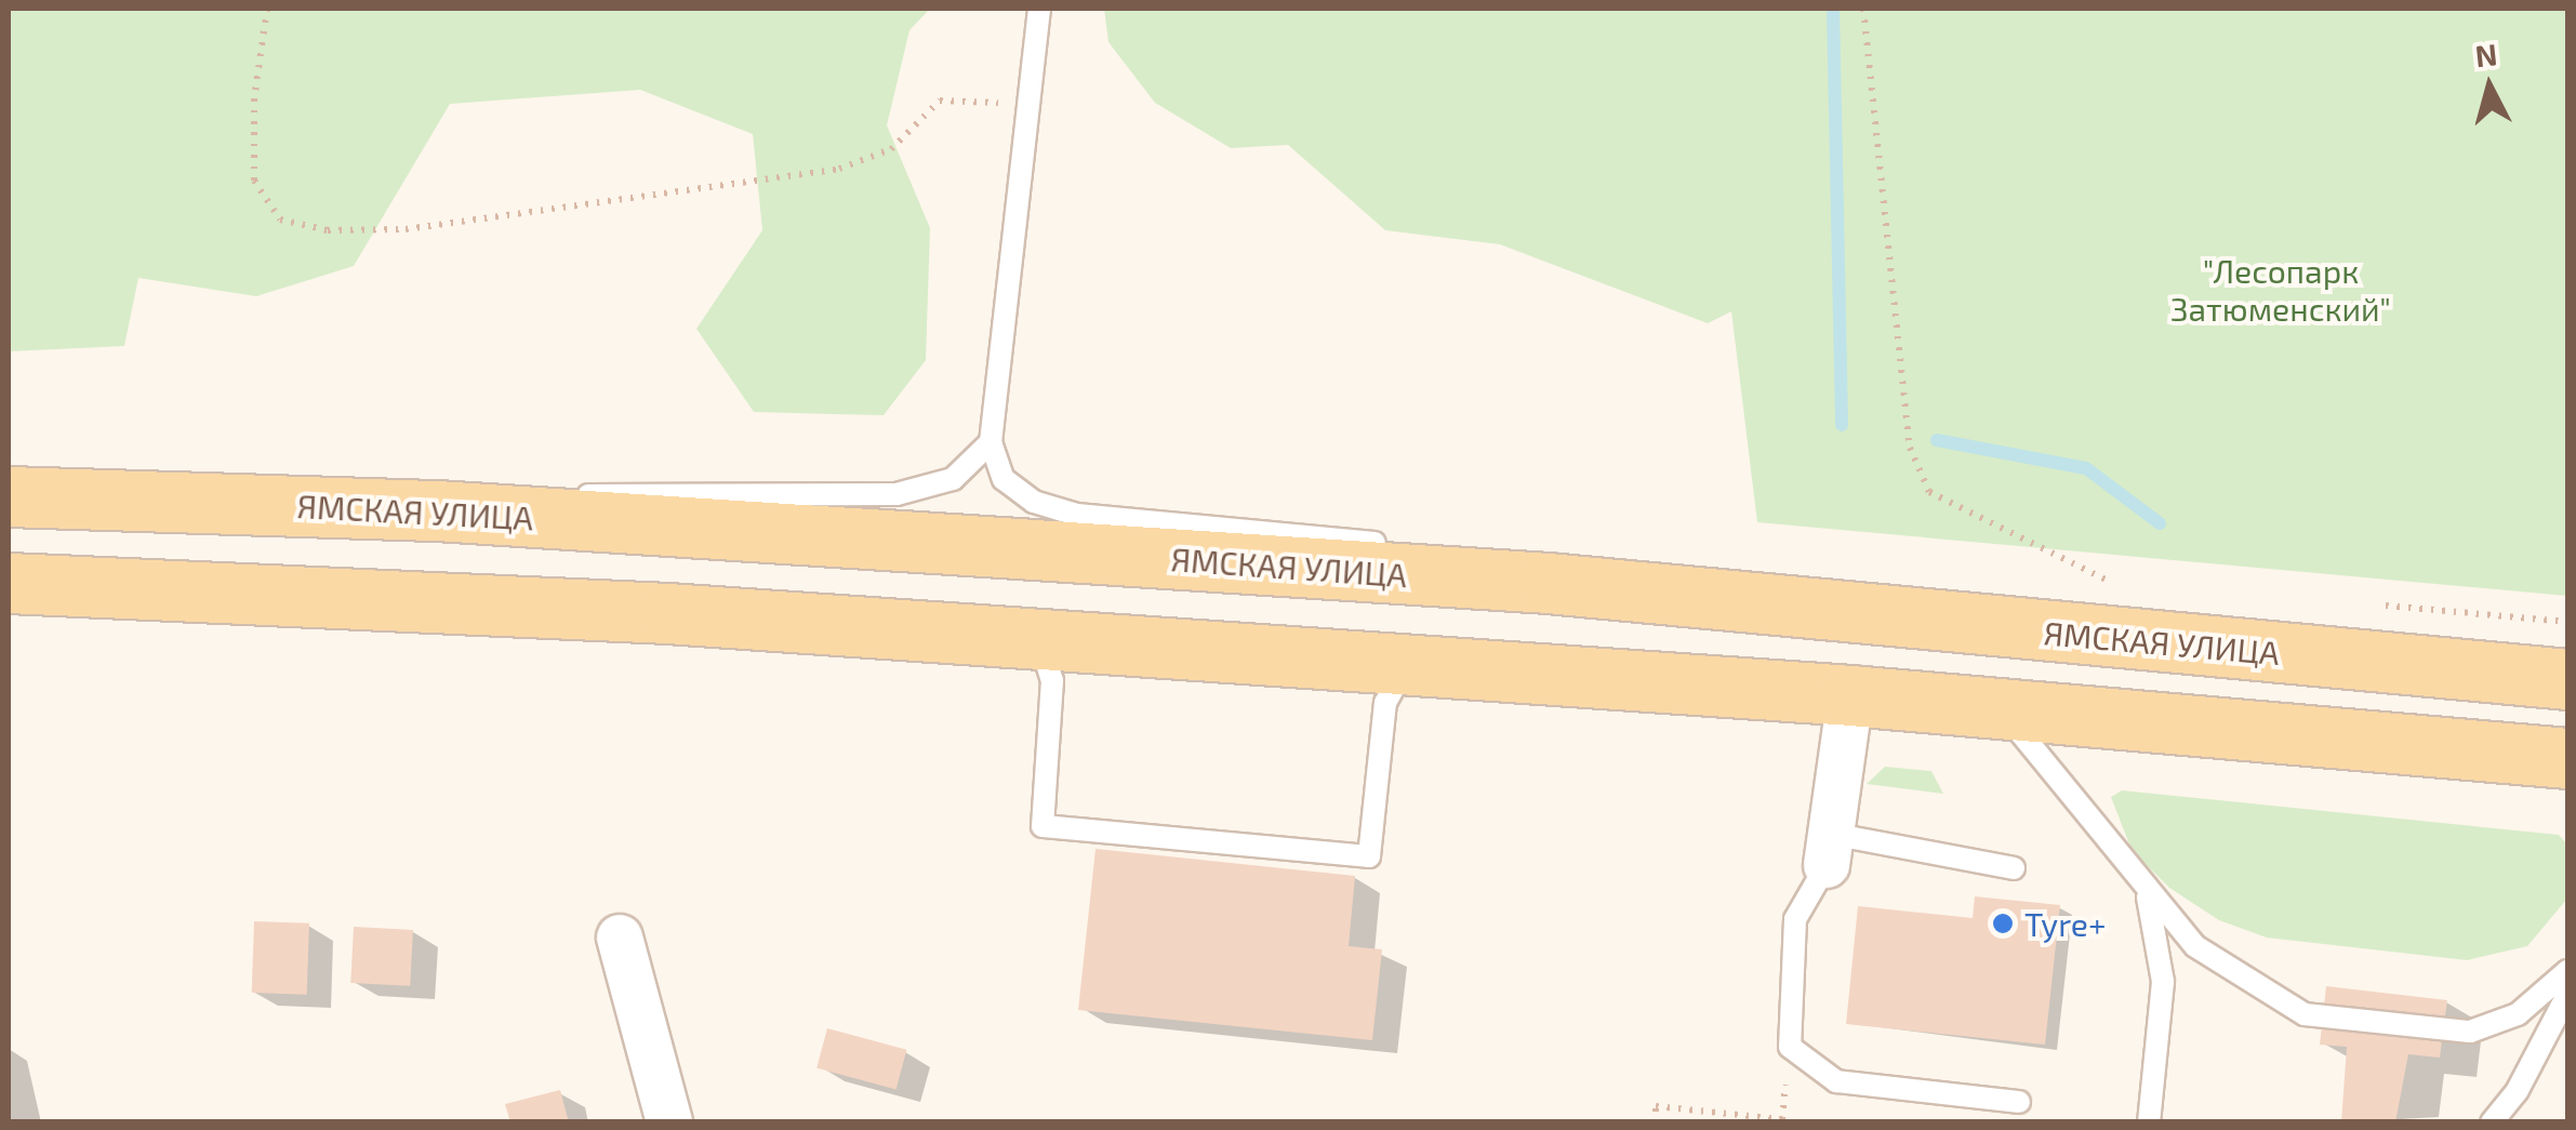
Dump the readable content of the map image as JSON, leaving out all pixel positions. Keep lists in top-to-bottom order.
{
  "streets": {
    "main road": ["ЯМСКАЯ УЛИЦА"]
  },
  "parks": ["\"Лесопарк Затюменский\""],
  "places": ["Tyre+"],
  "north": "top"
}
